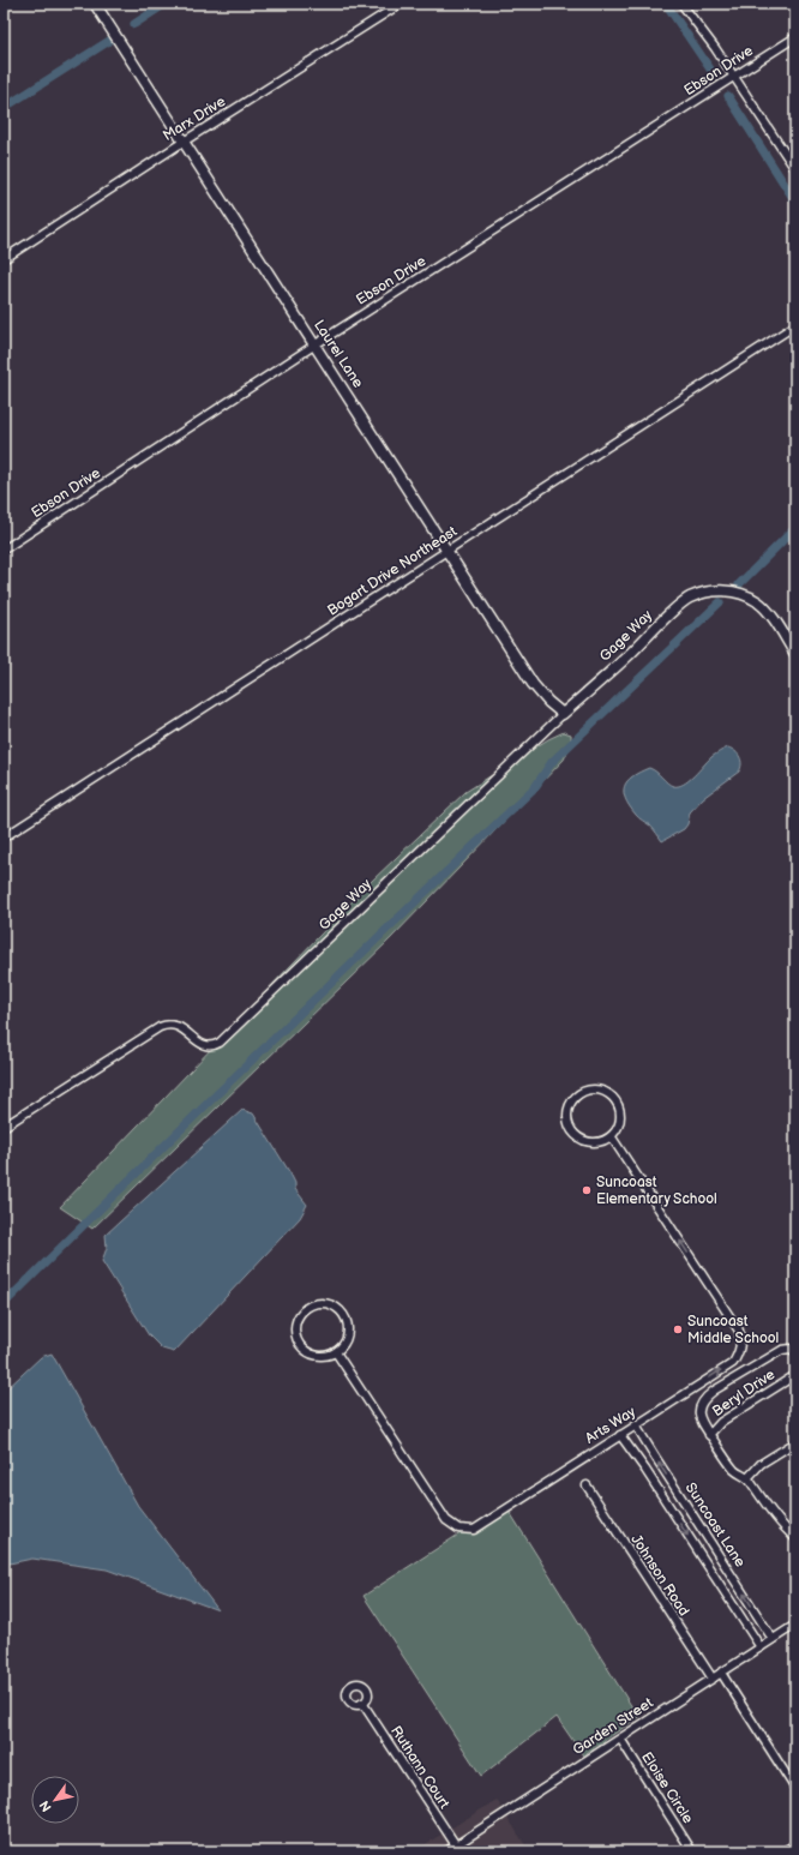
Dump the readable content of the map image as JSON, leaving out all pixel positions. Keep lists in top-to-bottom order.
{
  "streets": {
    "street": [
      "Ebson Drive",
      "Marx Drive",
      "Laurel Lane",
      "Bogart Drive Northeast",
      "Gage Way",
      "Beryl Drive",
      "Arts Way",
      "Suncoast Lane",
      "Johnson Road",
      "Garden Street",
      "Ruthann Court",
      "Eloise Circle"
    ]
  },
  "crossings": [
    ["Ebson Drive", "Laurel Lane"],
    ["Marx Drive", "Laurel Lane"],
    ["Laurel Lane", "Bogart Drive Northeast"],
    ["Laurel Lane", "Gage Way"],
    ["Arts Way", "Suncoast Lane"],
    ["Suncoast Lane", "Garden Street"],
    ["Johnson Road", "Garden Street"],
    ["Garden Street", "Ruthann Court"],
    ["Garden Street", "Eloise Circle"]
  ],
  "places": ["Suncoast Elementary School", "Suncoast Middle School"],
  "north": "bottom left"
}
